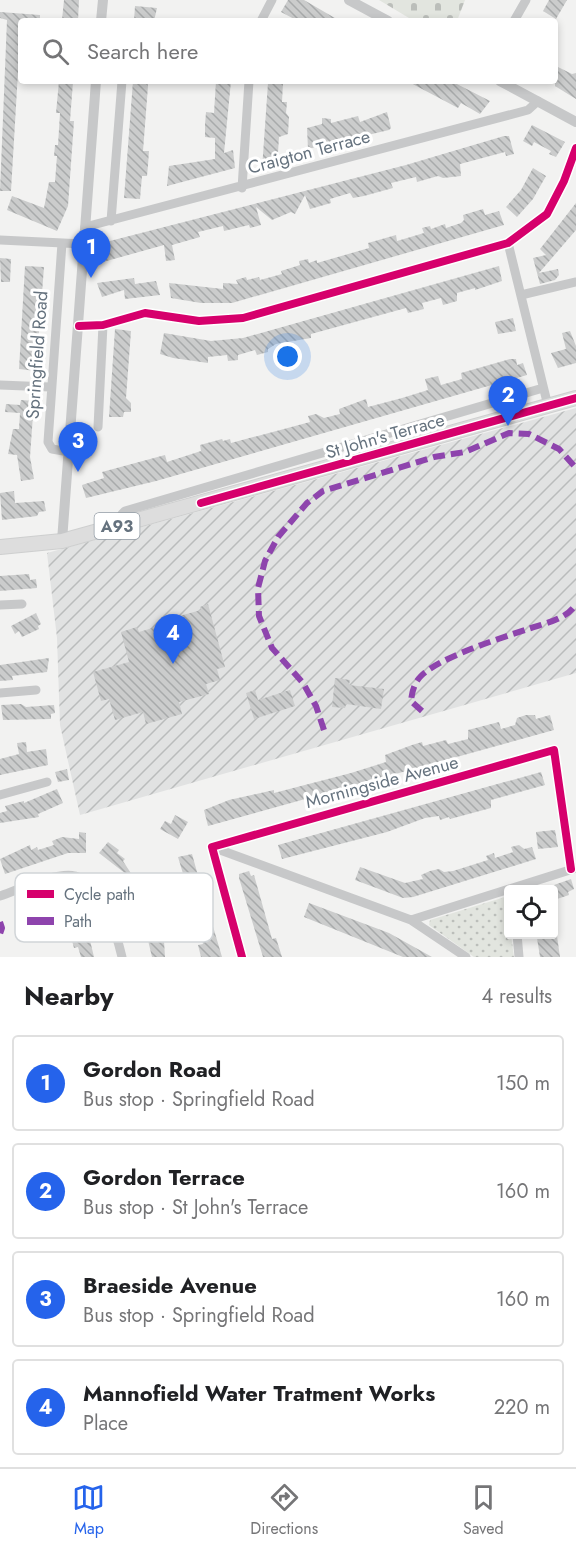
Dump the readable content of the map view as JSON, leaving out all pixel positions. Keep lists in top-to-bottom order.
{
  "streets": {
    "main road": ["St John's Terrace", "A93"],
    "street": ["Craigton Terrace", "Springfield Road", "Morningside Avenue"]
  },
  "crossings": [
    ["St John's Terrace", "A93"]
  ],
  "legend": ["Cycle path", "Path"],
  "page": {
    "search": "Search here",
    "pins": [
      "1",
      "2",
      "3",
      "4"
    ],
    "heading": ["Nearby", "4 results"],
    "list": [
      {
        "mark": "1",
        "name": "Gordon Road",
        "note": "Bus stop · Springfield Road",
        "value": "150 m"
      },
      {
        "mark": "2",
        "name": "Gordon Terrace",
        "note": "Bus stop · St John's Terrace",
        "value": "160 m"
      },
      {
        "mark": "3",
        "name": "Braeside Avenue",
        "note": "Bus stop · Springfield Road",
        "value": "160 m"
      },
      {
        "mark": "4",
        "name": "Mannofield Water Tratment Works",
        "note": "Place",
        "value": "220 m"
      }
    ],
    "nav": ["Map", "Directions", "Saved"]
  }
}
